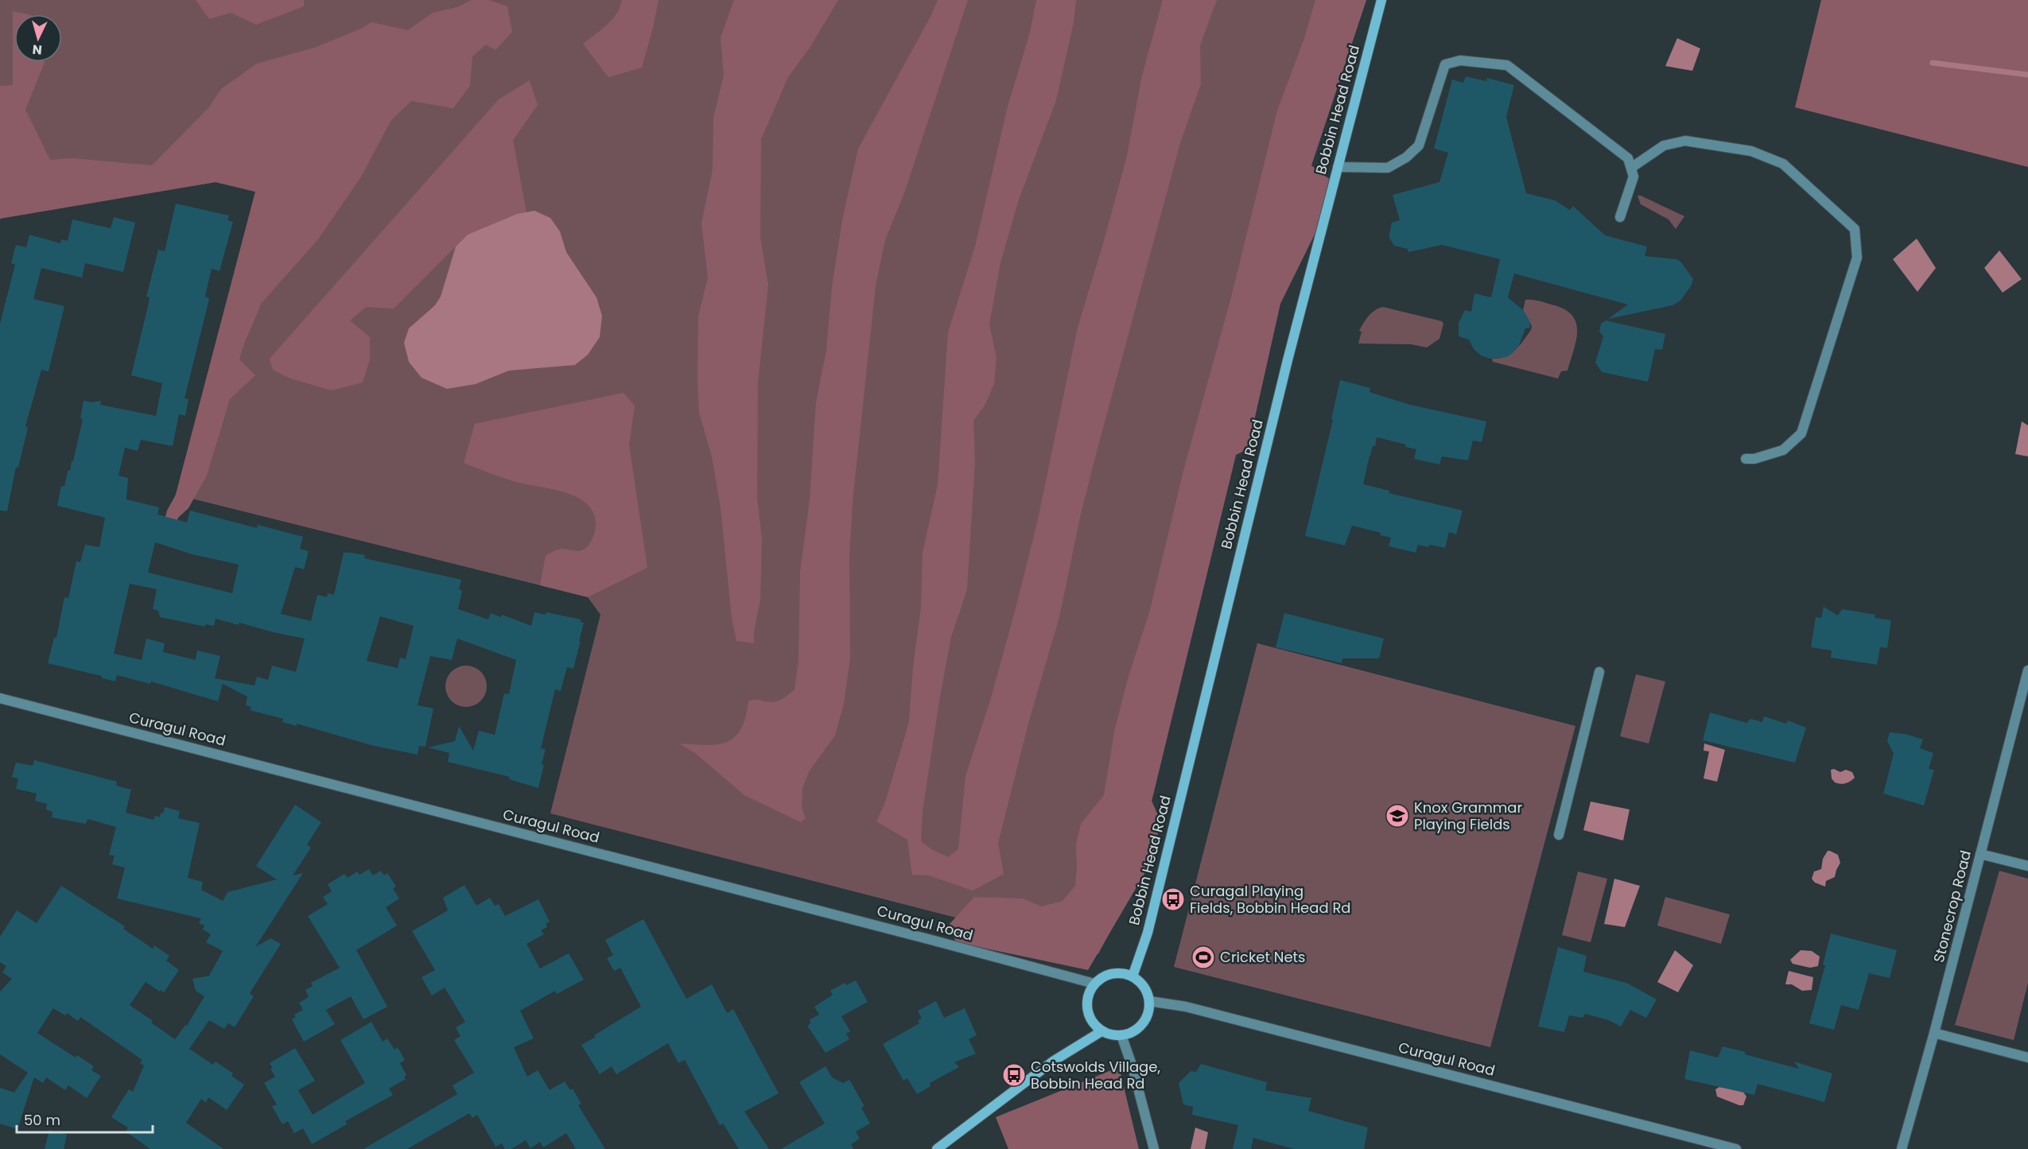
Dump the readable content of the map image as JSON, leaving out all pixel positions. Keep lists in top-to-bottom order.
{
  "streets": {
    "main road": ["Bobbin Head Road"],
    "street": ["Curagul Road", "Stonecrop Road"]
  },
  "crossings": [
    ["Bobbin Head Road", "Curagul Road"]
  ],
  "places": {
    "school or university": ["Knox Grammar Playing Fields"],
    "bus stop": ["Curagal Playing Fields, Bobbin Head Rd", "Cotswolds Village, Bobbin Head Rd"],
    "sports": ["Cricket Nets"]
  },
  "scale_bar": "50 m",
  "north": "bottom"
}
